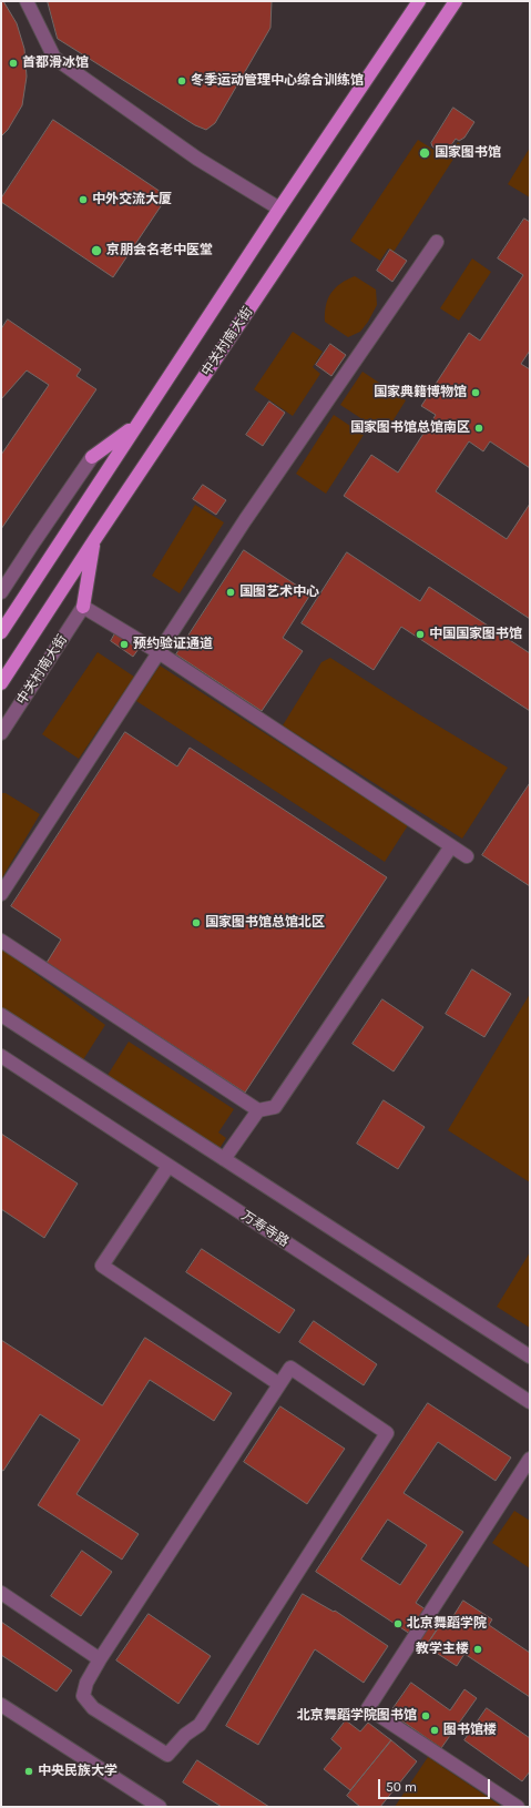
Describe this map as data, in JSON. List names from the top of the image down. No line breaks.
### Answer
{"streets":{"main road":["中关村南大街"],"street":["万寿寺路"]},"places":["首都滑冰馆","冬季运动管理中心综合训练馆","国家图书馆","中外交流大厦","京朋会名老中医堂","国家典籍博物馆","国家图书馆总馆南区","国图艺术中心","中国国家图书馆","预约验证通道","国家图书馆总馆北区","北京舞蹈学院","教学主楼","北京舞蹈学院图书馆","图书馆楼","中央民族大学"],"scale_bar":"50 m"}
